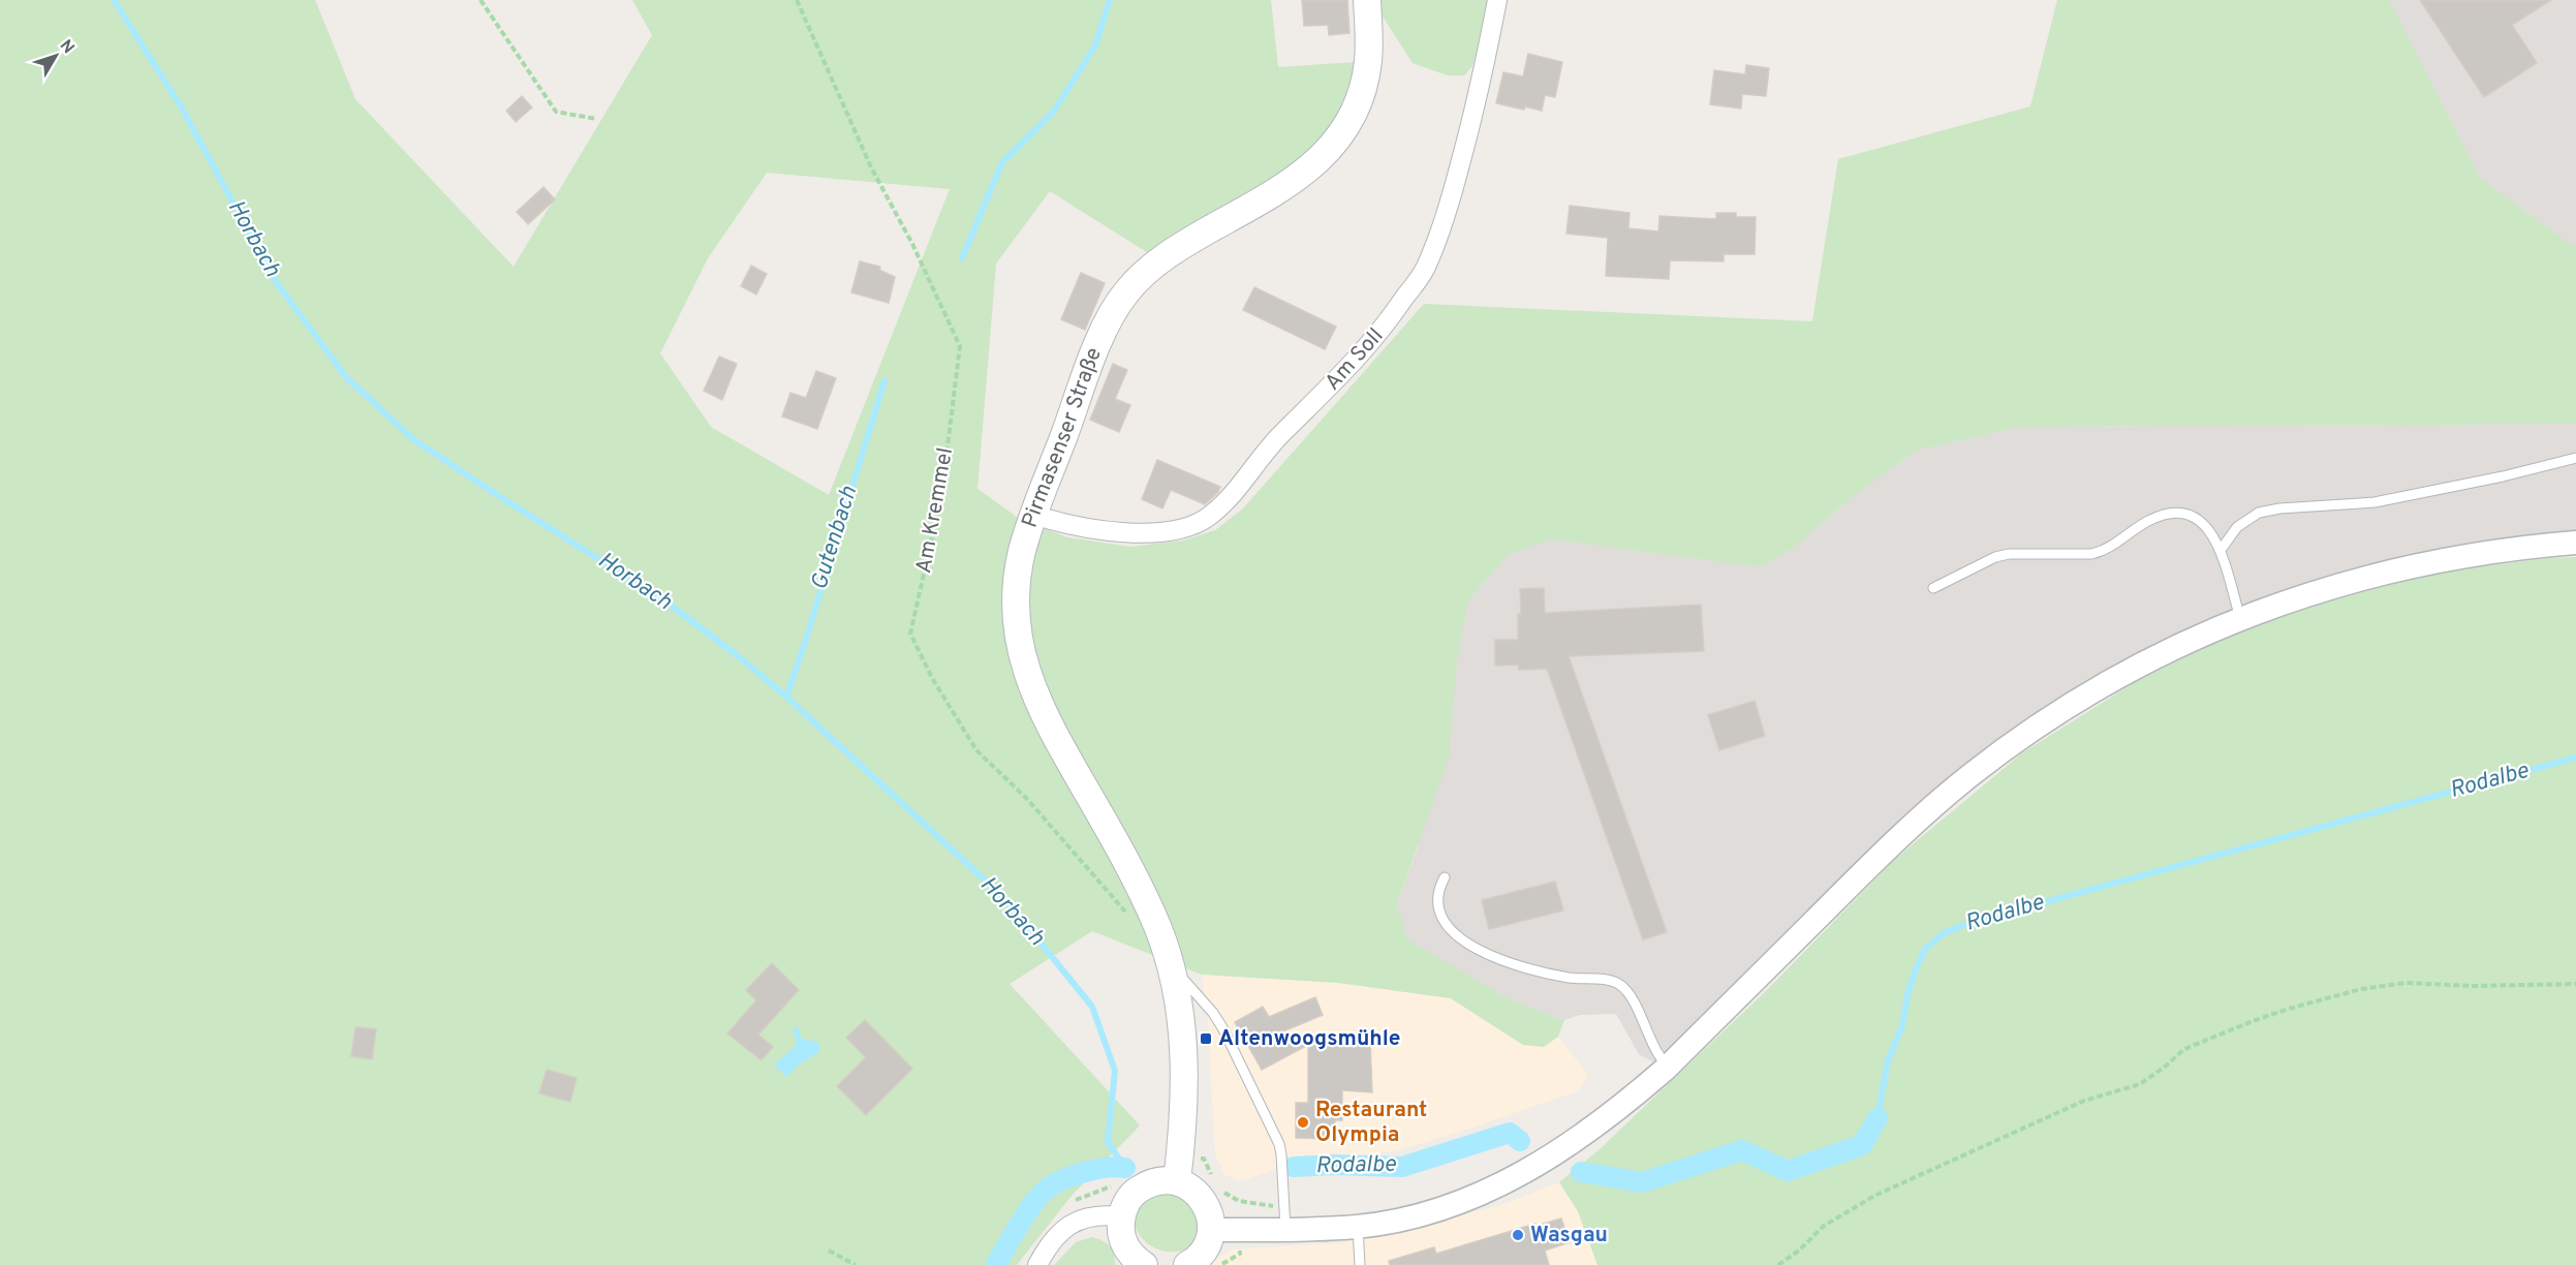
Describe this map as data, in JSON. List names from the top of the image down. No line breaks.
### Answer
{"streets":{"main road":["Pirmasenser Straße"],"street":["Am Soll"],"path":["Am Kremmel"]},"crossings":[["Am Soll","Pirmasenser Straße"]],"water":["Horbach","Gutenbach","Rodalbe"],"places":{"transit":["Altenwoogsmühle"],"other":["Restaurant Olympia","Wasgau"]},"north":"top right"}
